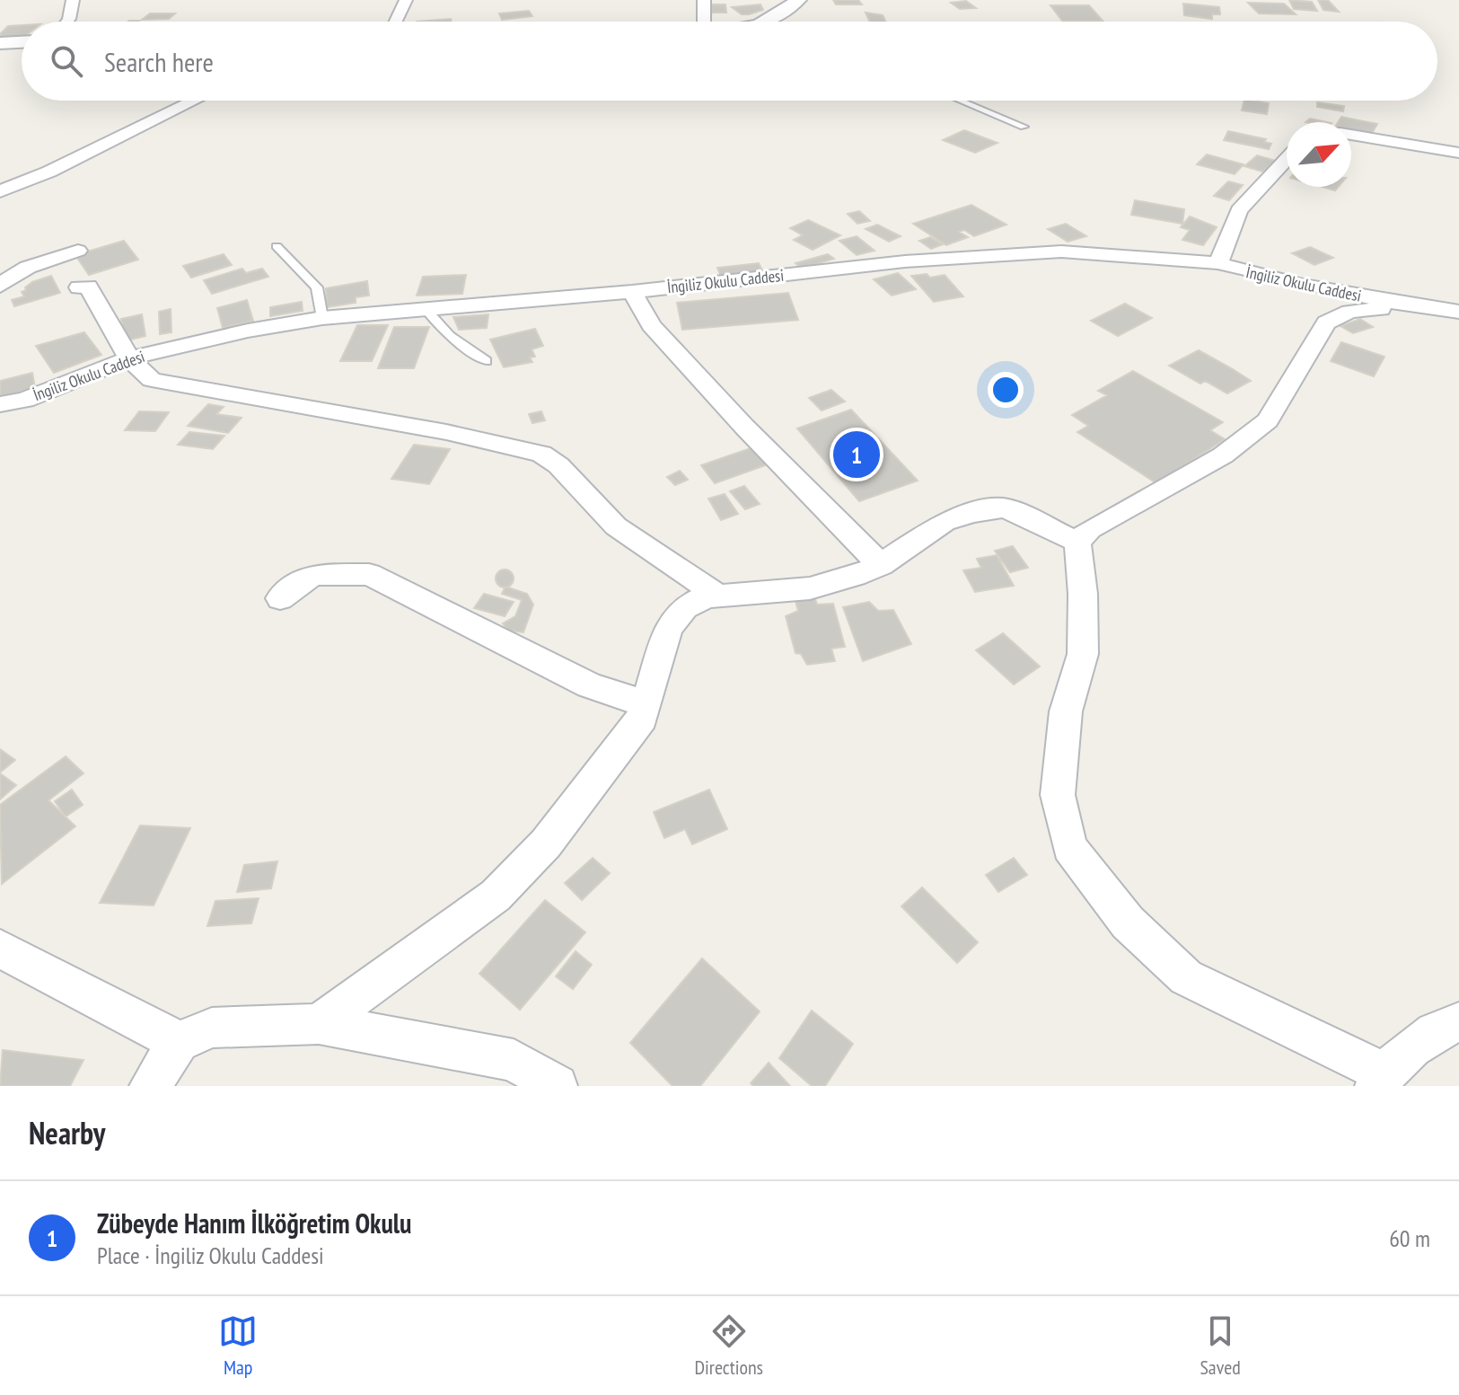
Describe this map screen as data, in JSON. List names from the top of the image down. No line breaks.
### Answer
{"streets":{"street":["İngiliz Okulu Caddesi"]},"north":"top right","page":{"search":"Search here","pins":"1","heading":"Nearby","list":[{"mark":"1","name":"Zübeyde Hanım İlköğretim Okulu","note":"Place · İngiliz Okulu Caddesi","value":"60 m"}],"nav":["Map","Directions","Saved"]}}
